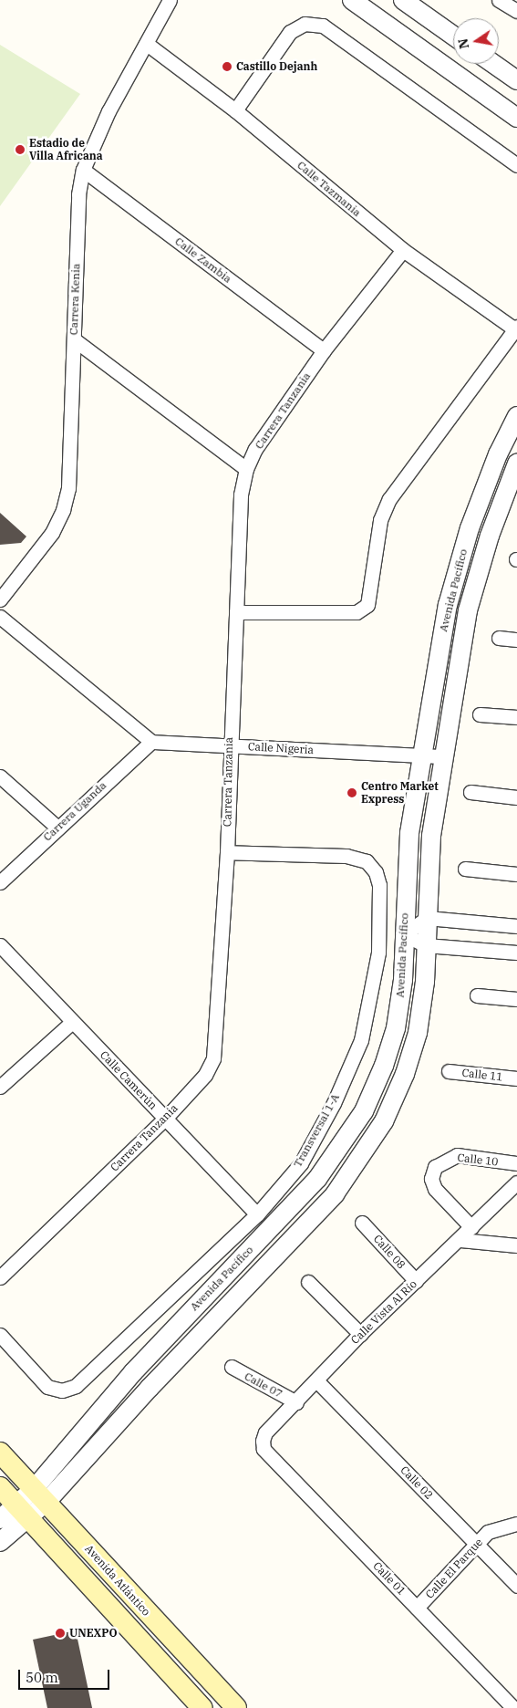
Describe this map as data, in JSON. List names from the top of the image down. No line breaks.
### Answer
{"streets":{"main road":["Avenida Atlántico"],"street":["Calle Tazmania","Calle Zambia","Carrera Kenia","Carrera Tanzania","Avenida Pacífico","Calle Nigeria","Carrera Uganda","Calle 11","Calle Camerún","Transversal 1-A","Calle 10","Calle 08","Calle Vista Al Río","Calle 07","Calle 02","Calle El Parque","Calle 01"]},"crossings":[["Calle Tazmania","Carrera Kenia"],["Calle Tazmania","Carrera Tanzania"],["Calle Zambia","Carrera Kenia"],["Calle Zambia","Carrera Tanzania"],["Carrera Tanzania","Calle Nigeria"],["Carrera Tanzania","Calle Camerún"],["Carrera Tanzania","Transversal 1-A"],["Avenida Pacífico","Calle Nigeria"],["Avenida Pacífico","Avenida Atlántico"],["Calle Nigeria","Carrera Uganda"],["Calle Camerún","Transversal 1-A"],["Calle 10","Calle Vista Al Río"],["Calle 08","Calle Vista Al Río"],["Calle Vista Al Río","Calle 07"],["Calle Vista Al Río","Calle 02"],["Calle Vista Al Río","Calle 01"],["Calle 02","Calle El Parque"],["Calle El Parque","Calle 01"]],"places":["Castillo Dejanh","Estadio de Villa Africana","Centro Market Express","UNEXPO"],"scale_bar":"50 m","north":"left"}
